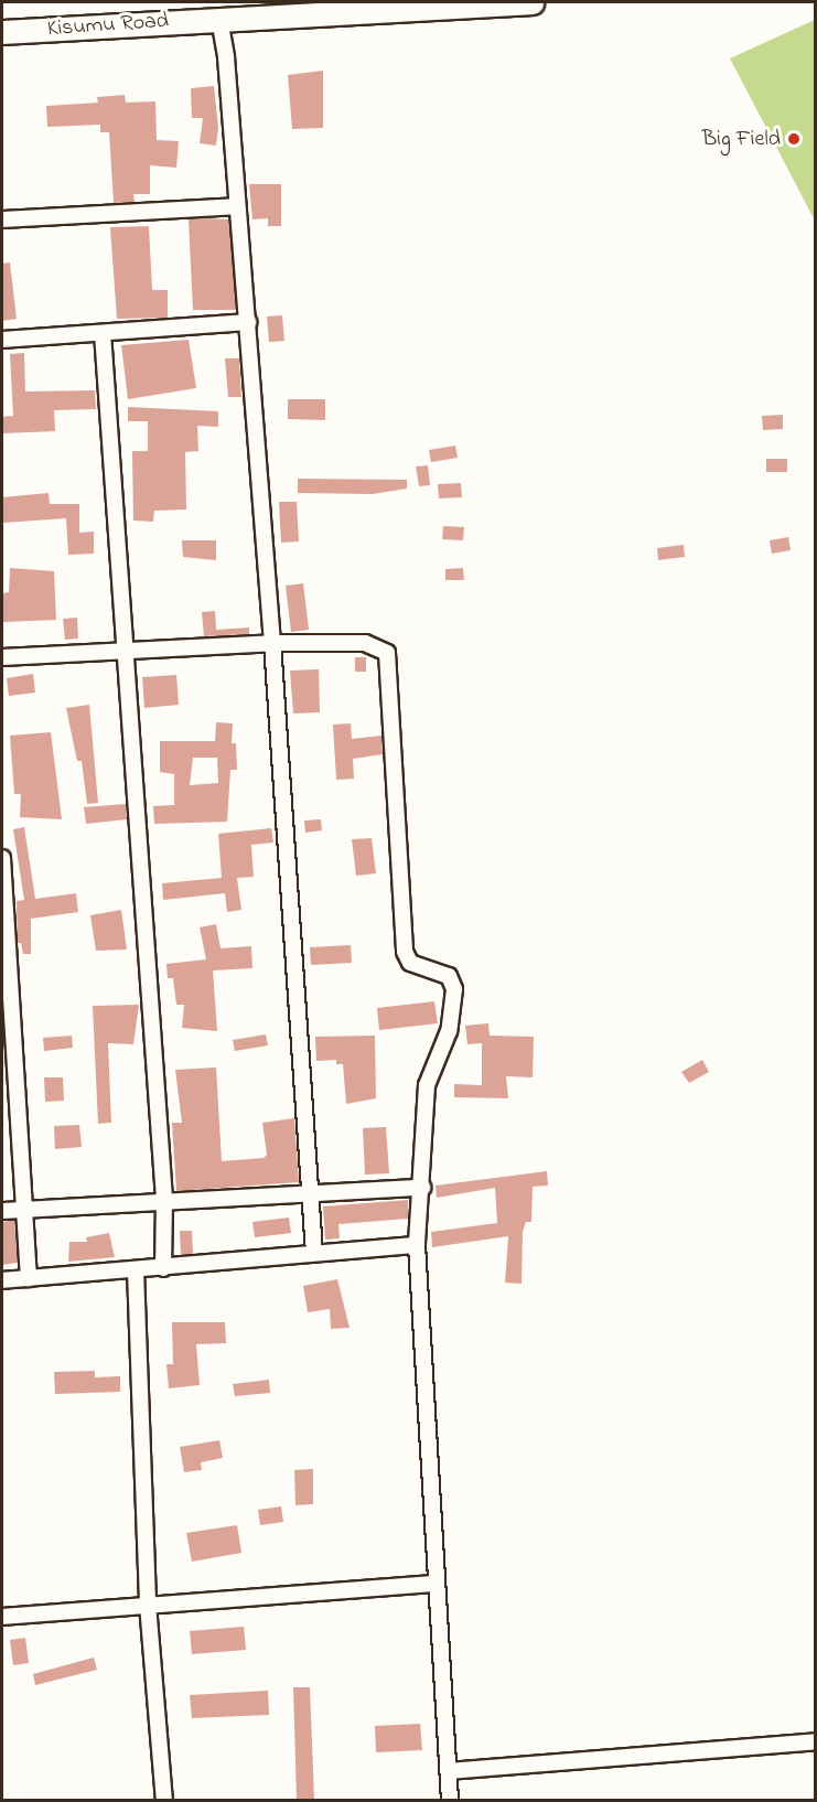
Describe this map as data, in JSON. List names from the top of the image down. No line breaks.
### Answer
{"streets":{"highway":["Kisumu Road"]},"places":["Big Field"]}
